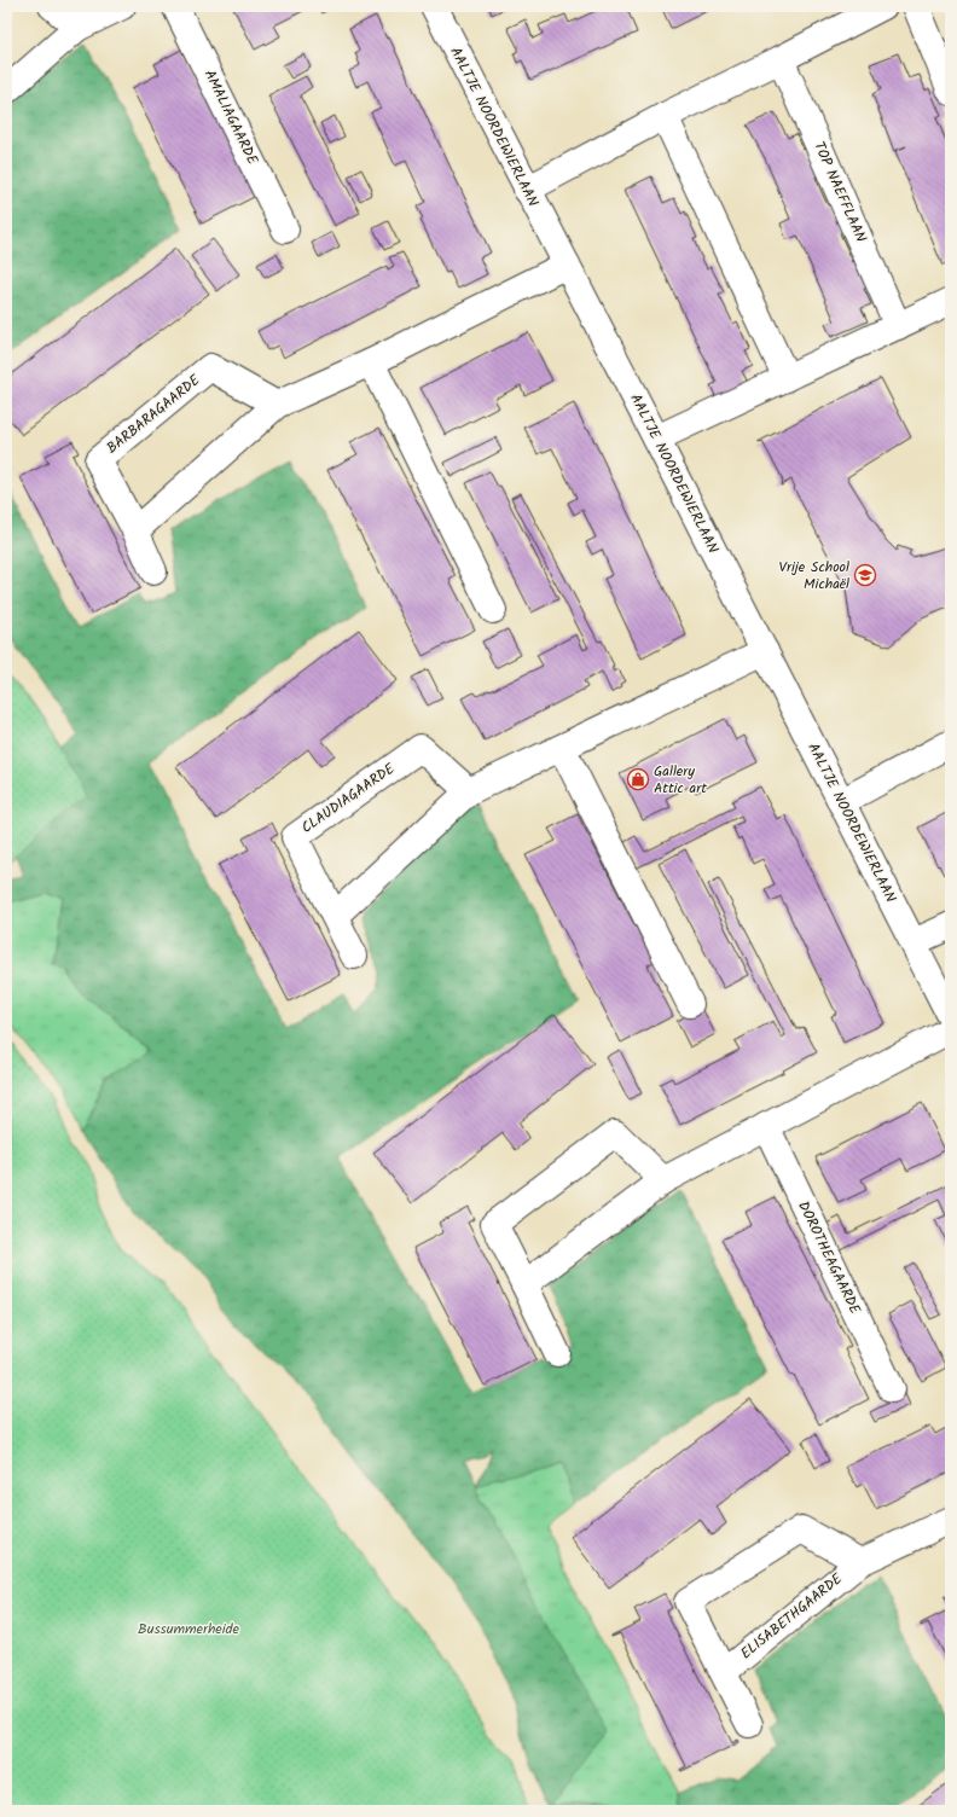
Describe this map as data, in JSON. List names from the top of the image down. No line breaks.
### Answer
{"streets":{"street":["AMALIAGAARDE","AALTJE NOORDEWIERLAAN","TOP NAEFFLAAN","BARBARAGAARDE","CLAUDIAGAARDE","DOROTHEAGAARDE","ELISABETHGAARDE"]},"parks":["Bussummerheide"],"places":{"school or university":["Vrije School Michaël"],"shop":["Gallery Attic art"]}}
